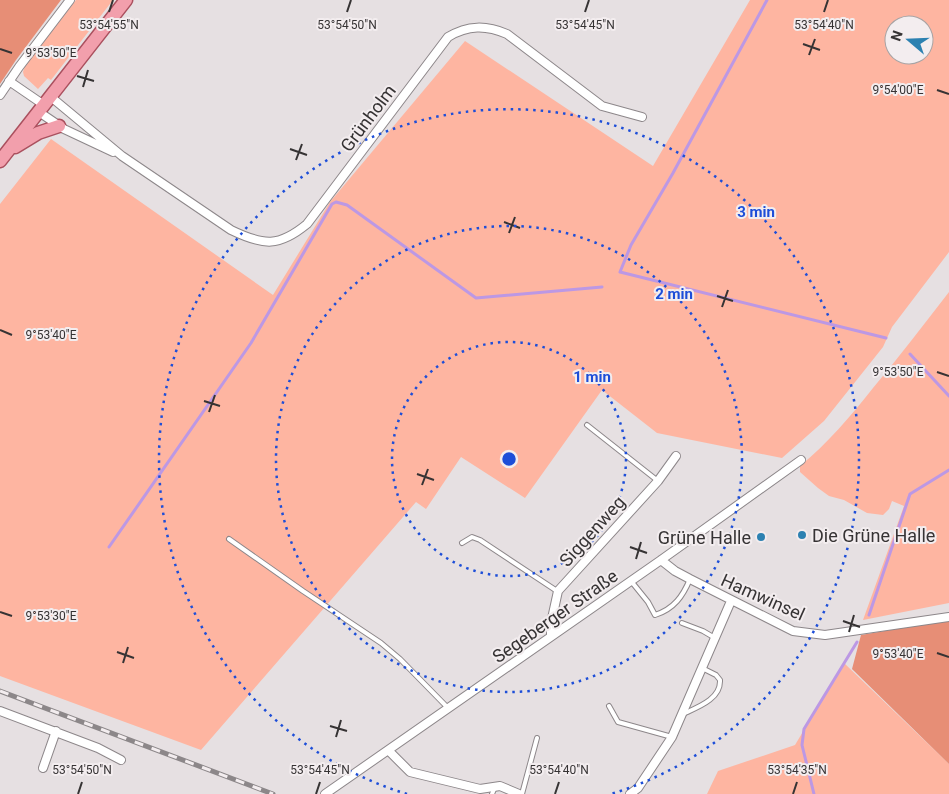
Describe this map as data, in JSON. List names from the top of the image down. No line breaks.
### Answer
{"streets":{"street":["Grünholm","Siggenweg","Hamwinsel","Segeberger Straße"]},"crossings":[["Siggenweg","Segeberger Straße"],["Hamwinsel","Segeberger Straße"]],"places":["Die Grüne Halle","Grüne Halle"],"north":"left","coordinates":["53°54'55\"N","53°54'50\"N","53°54'45\"N","53°54'40\"N","9°53'50\"E","9°54'00\"E","9°53'40\"E","9°53'30\"E","53°54'35\"N"],"rings":["3 min","2 min","1 min"]}
